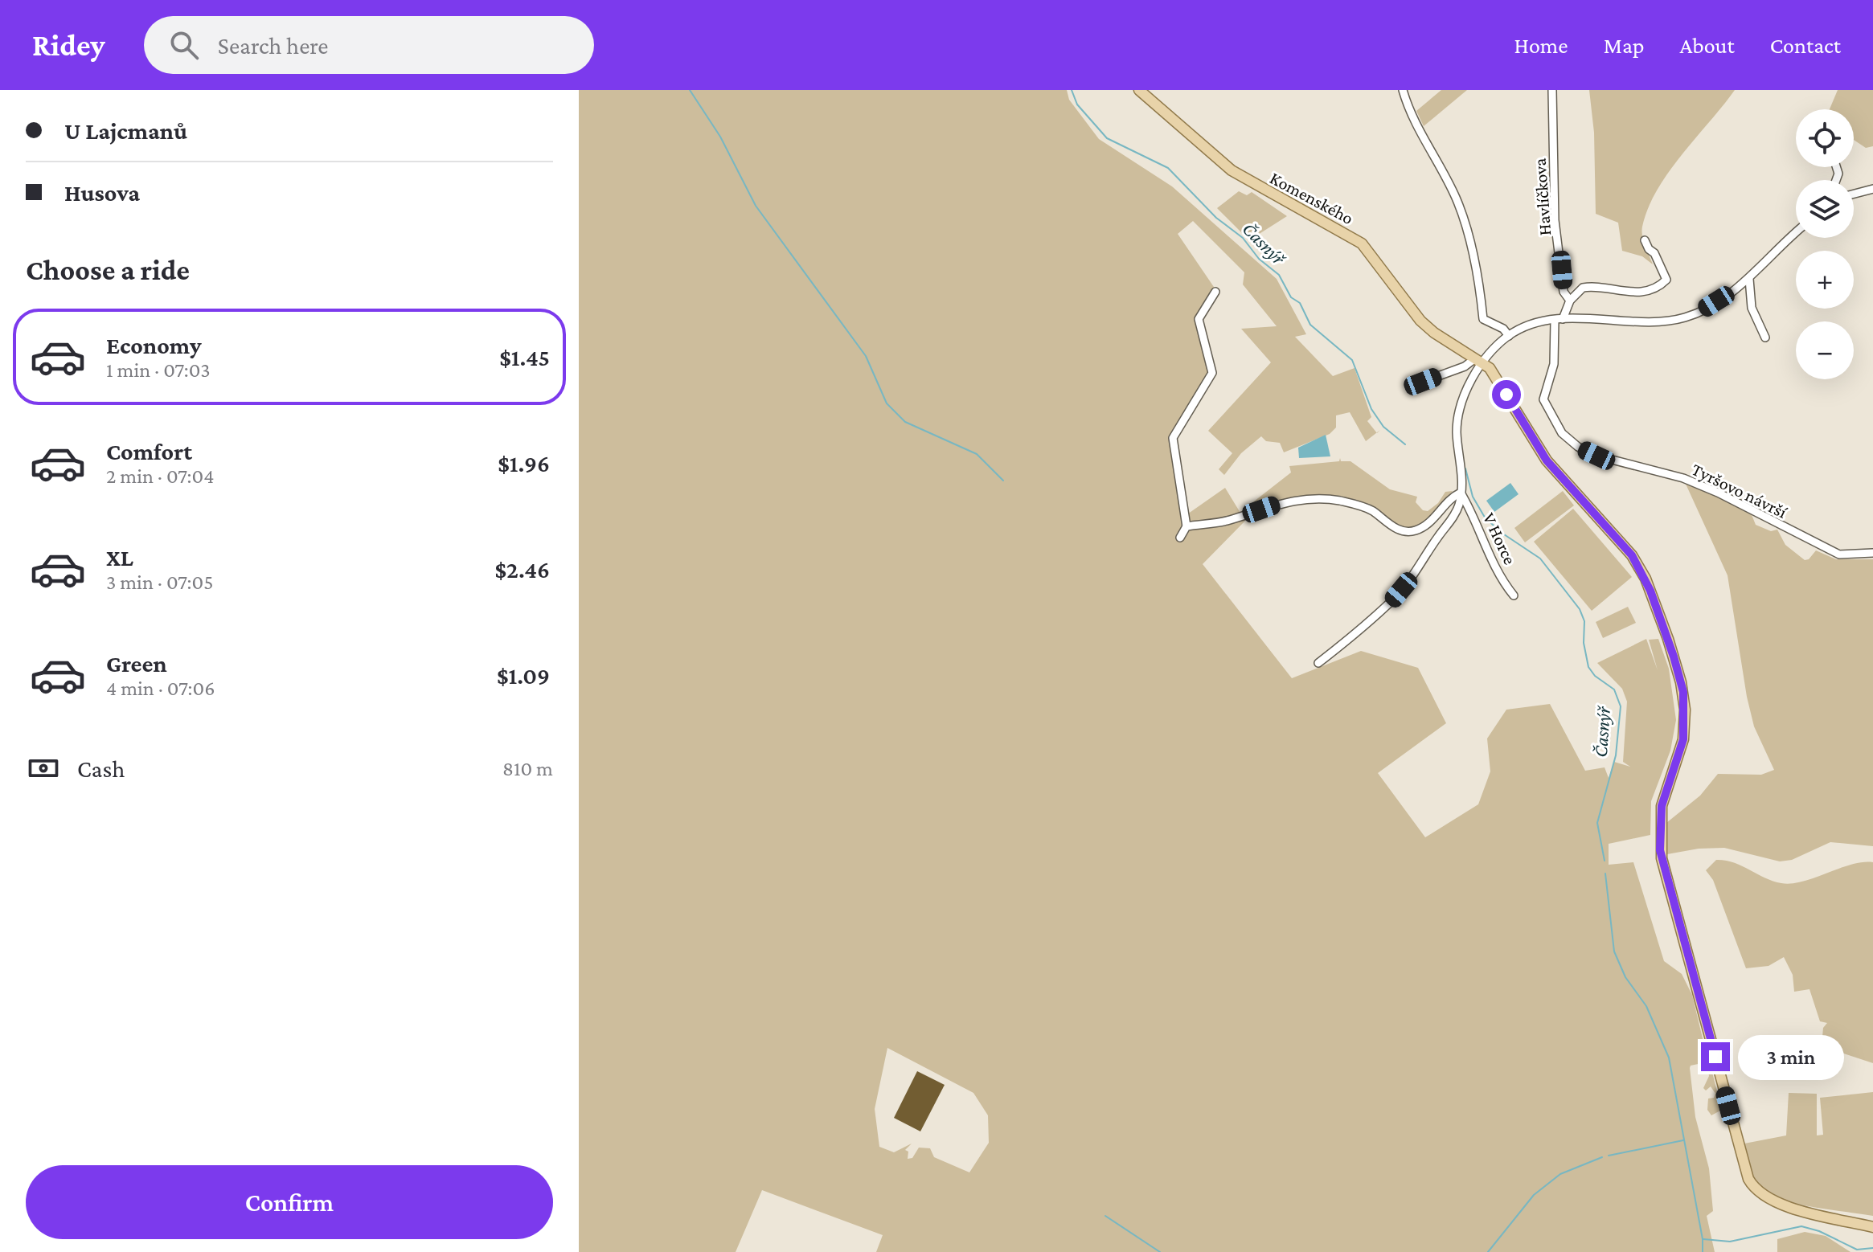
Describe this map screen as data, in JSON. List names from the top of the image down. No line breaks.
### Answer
{"streets":{"main road":["Komenského"],"street":["Havlíčkova","Tyršovo návrší","V Horce"]},"water":["Časnýř"],"page":{"header":"Ridey","search":"Search here","nav":["Home","Map","About","Contact"],"banner":["U Lajcmanů","Husova"],"map_buttons":["+","−"],"heading":"Choose a ride","list":[{"name":"Economy","note":"1 min · 07:03","value":"$1.45"},{"name":"Comfort","note":"2 min · 07:04","value":"$1.96"},{"name":"XL","note":"3 min · 07:05","value":"$2.46"},{"name":"Green","note":"4 min · 07:06","value":"$1.09"}],"pay":["Cash","810 m"],"bubble":"3 min","buttons":"Confirm"}}
